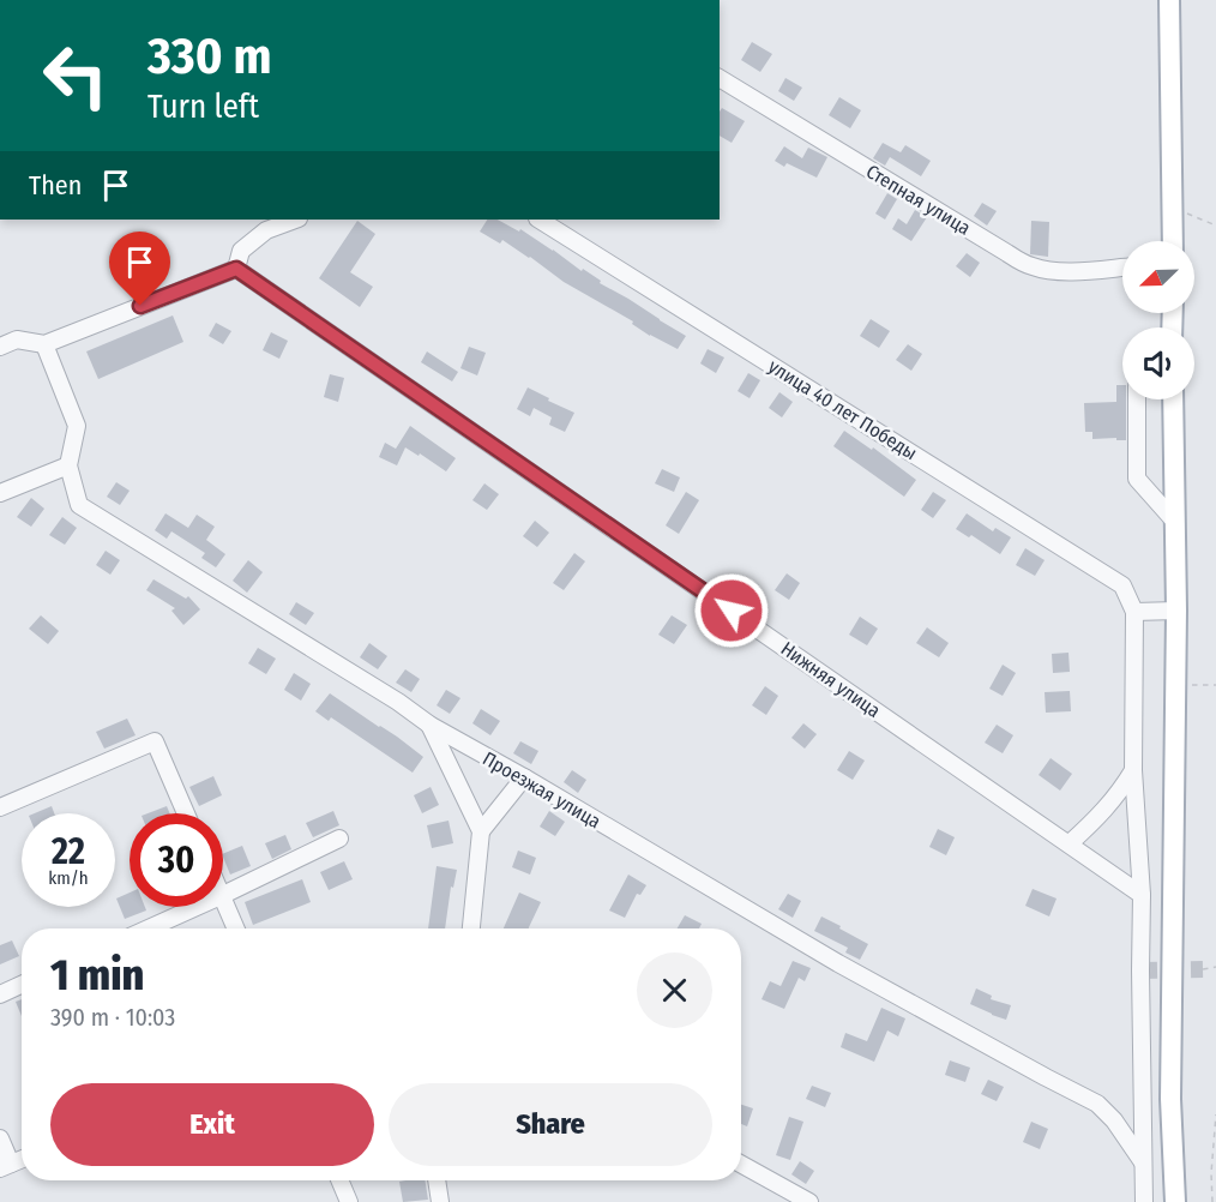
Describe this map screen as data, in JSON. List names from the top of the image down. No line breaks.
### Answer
{"streets":{"street":["Степная улица","улица 40 лет Победы","Нижняя улица","Проезжая улица"]},"north":"bottom left","page":{"turn":["330 m","Turn left"],"then":"Then","speed":"22 km/h","limit":"30","heading":["1 min","390 m · 10:03"],"buttons":["Exit","Share"]}}
